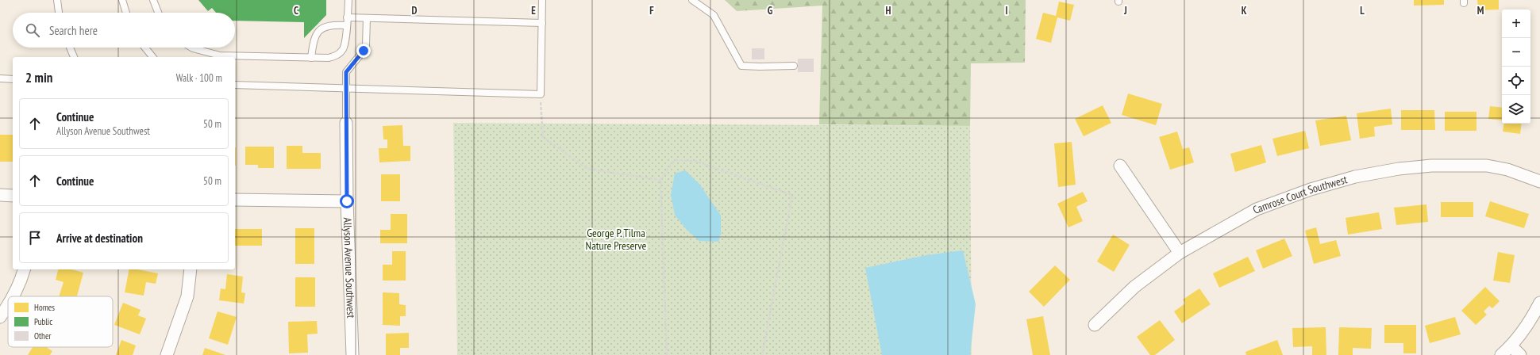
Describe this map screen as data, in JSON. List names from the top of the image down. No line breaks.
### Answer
{"streets":{"street":["Camrose Court Southwest","Allyson Avenue Southwest"]},"parks":["George P. Tilma Nature Preserve"],"legend":["Homes","Public","Other"],"page":{"map_buttons":["+","−"],"search":"Search here","heading":["2 min","Walk · 100 m"],"list":[["Continue","Allyson Avenue Southwest","50 m"],["Continue","50 m"],"Arrive at destination"]},"grid":{"columns":["C","D","E","F","G","H","I","J","K","L","M"]}}
